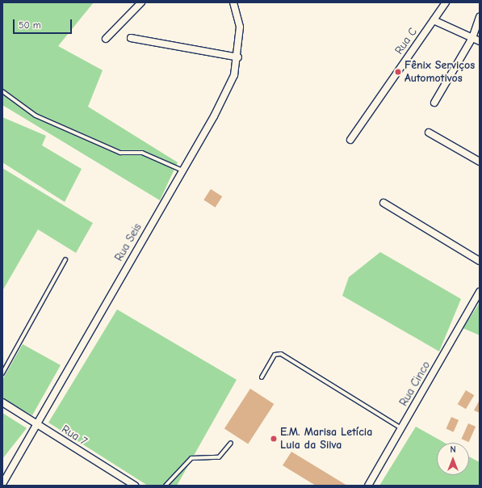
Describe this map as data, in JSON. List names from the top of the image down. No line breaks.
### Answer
{"streets":{"street":["Rua C","Rua Seis","Rua Cinco","Rua 7"]},"crossings":[["Rua Seis","Rua 7"]],"places":["Fênix Serviços Automotivos","E.M. Marisa Letícia Lula da Silva"],"scale_bar":"50 m","north":"top"}
